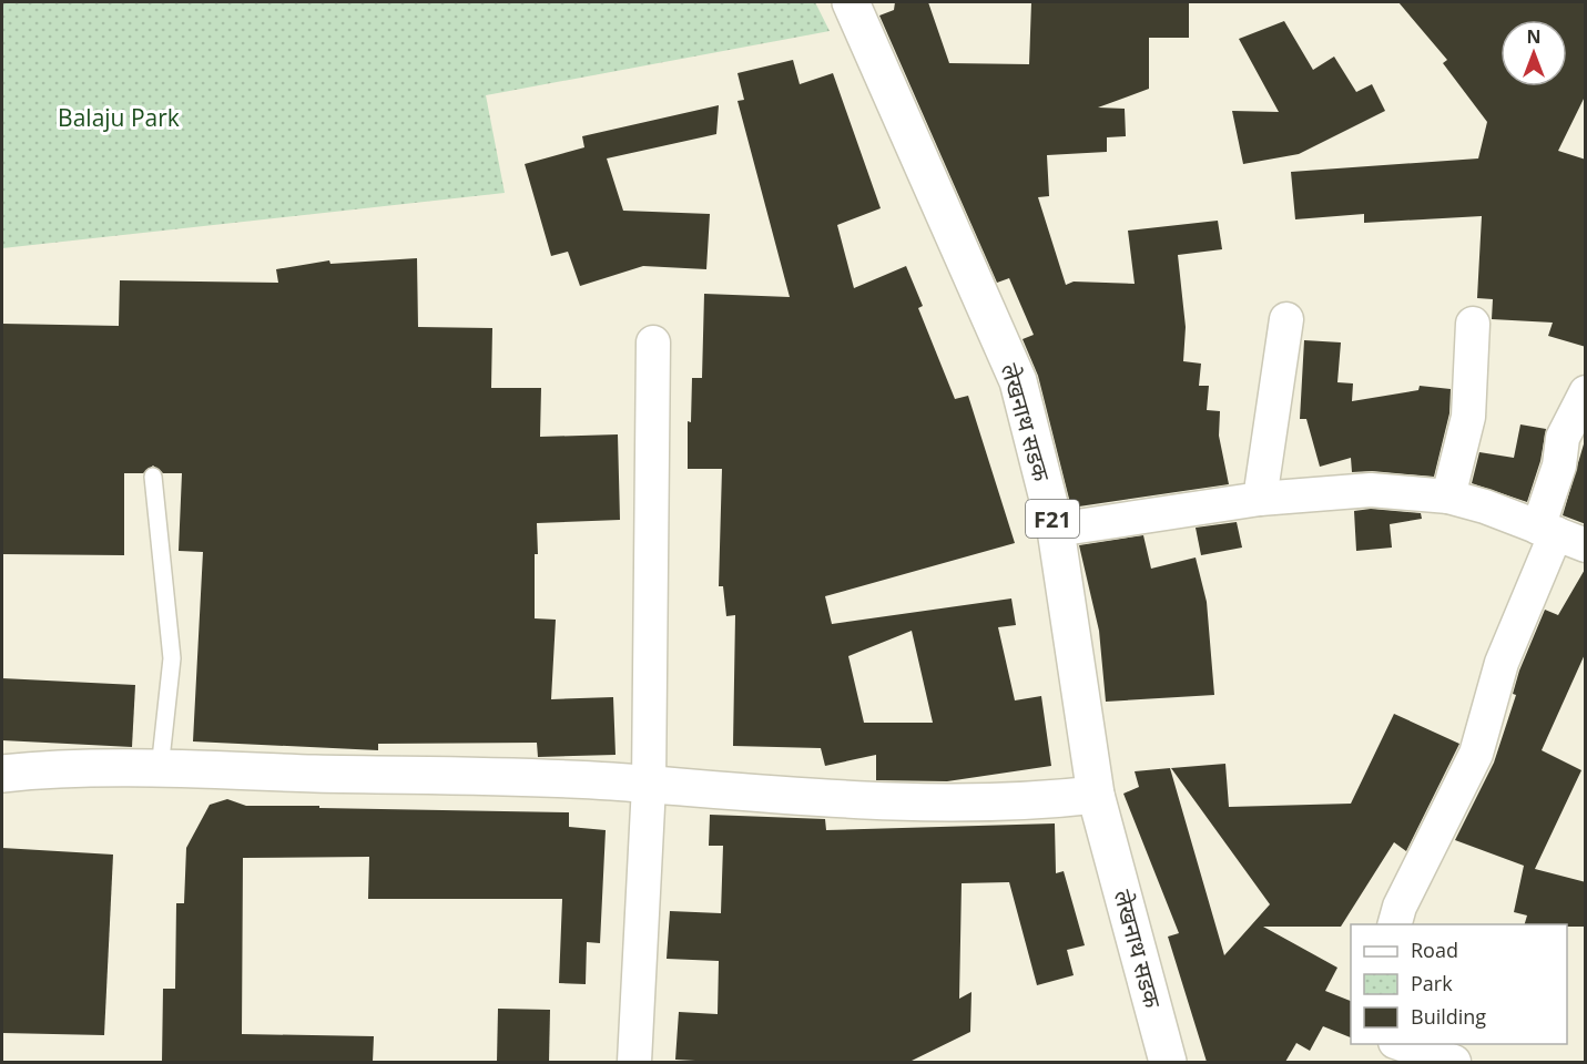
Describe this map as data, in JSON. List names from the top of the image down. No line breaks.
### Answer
{"streets":{"main road":["लेखनाथ सडक","F21"]},"parks":["Balaju Park"],"legend":["Road","Park","Building"],"north":"top"}
